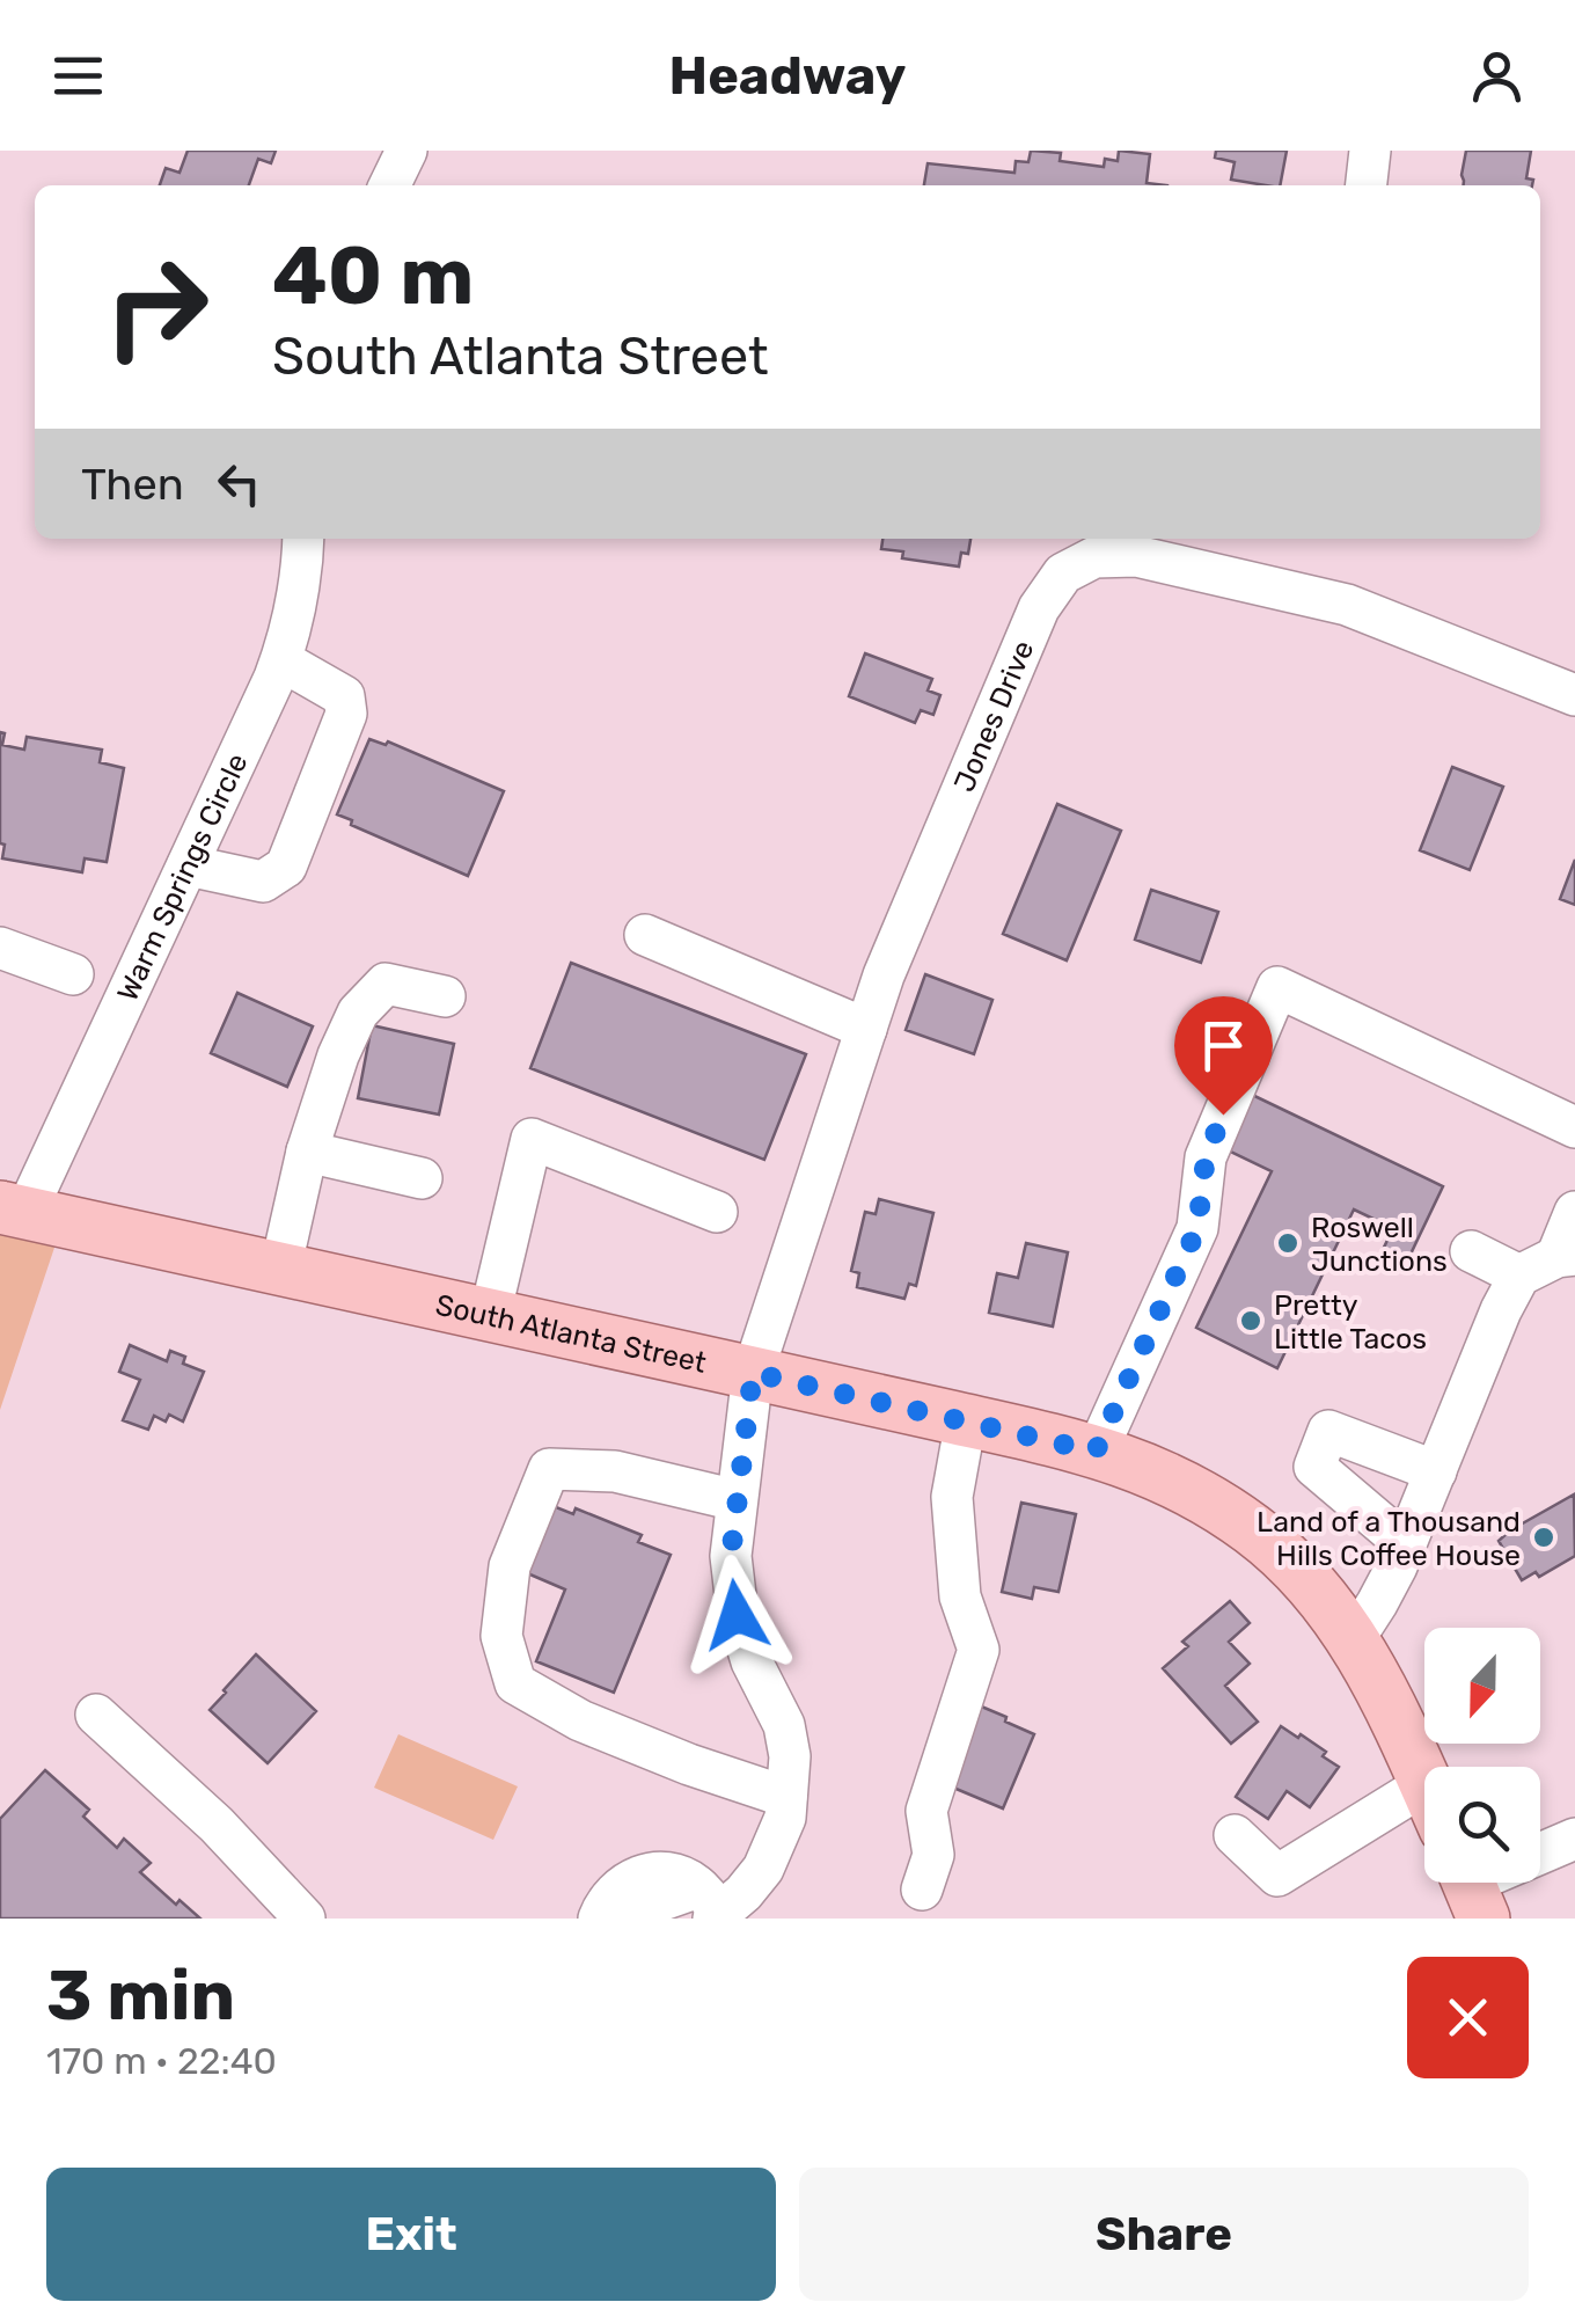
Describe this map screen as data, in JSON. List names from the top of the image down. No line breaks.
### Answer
{"streets":{"main road":["South Atlanta Street"],"street":["Jones Drive","Warm Springs Circle"]},"crossings":[["Jones Drive","South Atlanta Street"],["Warm Springs Circle","South Atlanta Street"]],"places":["Roswell Junctions","Pretty Little Tacos","Land of a Thousand Hills Coffee House"],"north":"bottom","page":{"header":"Headway","turn":["40 m","South Atlanta Street"],"then":"Then","heading":["3 min","170 m · 22:40"],"buttons":["Exit","Share"]}}
